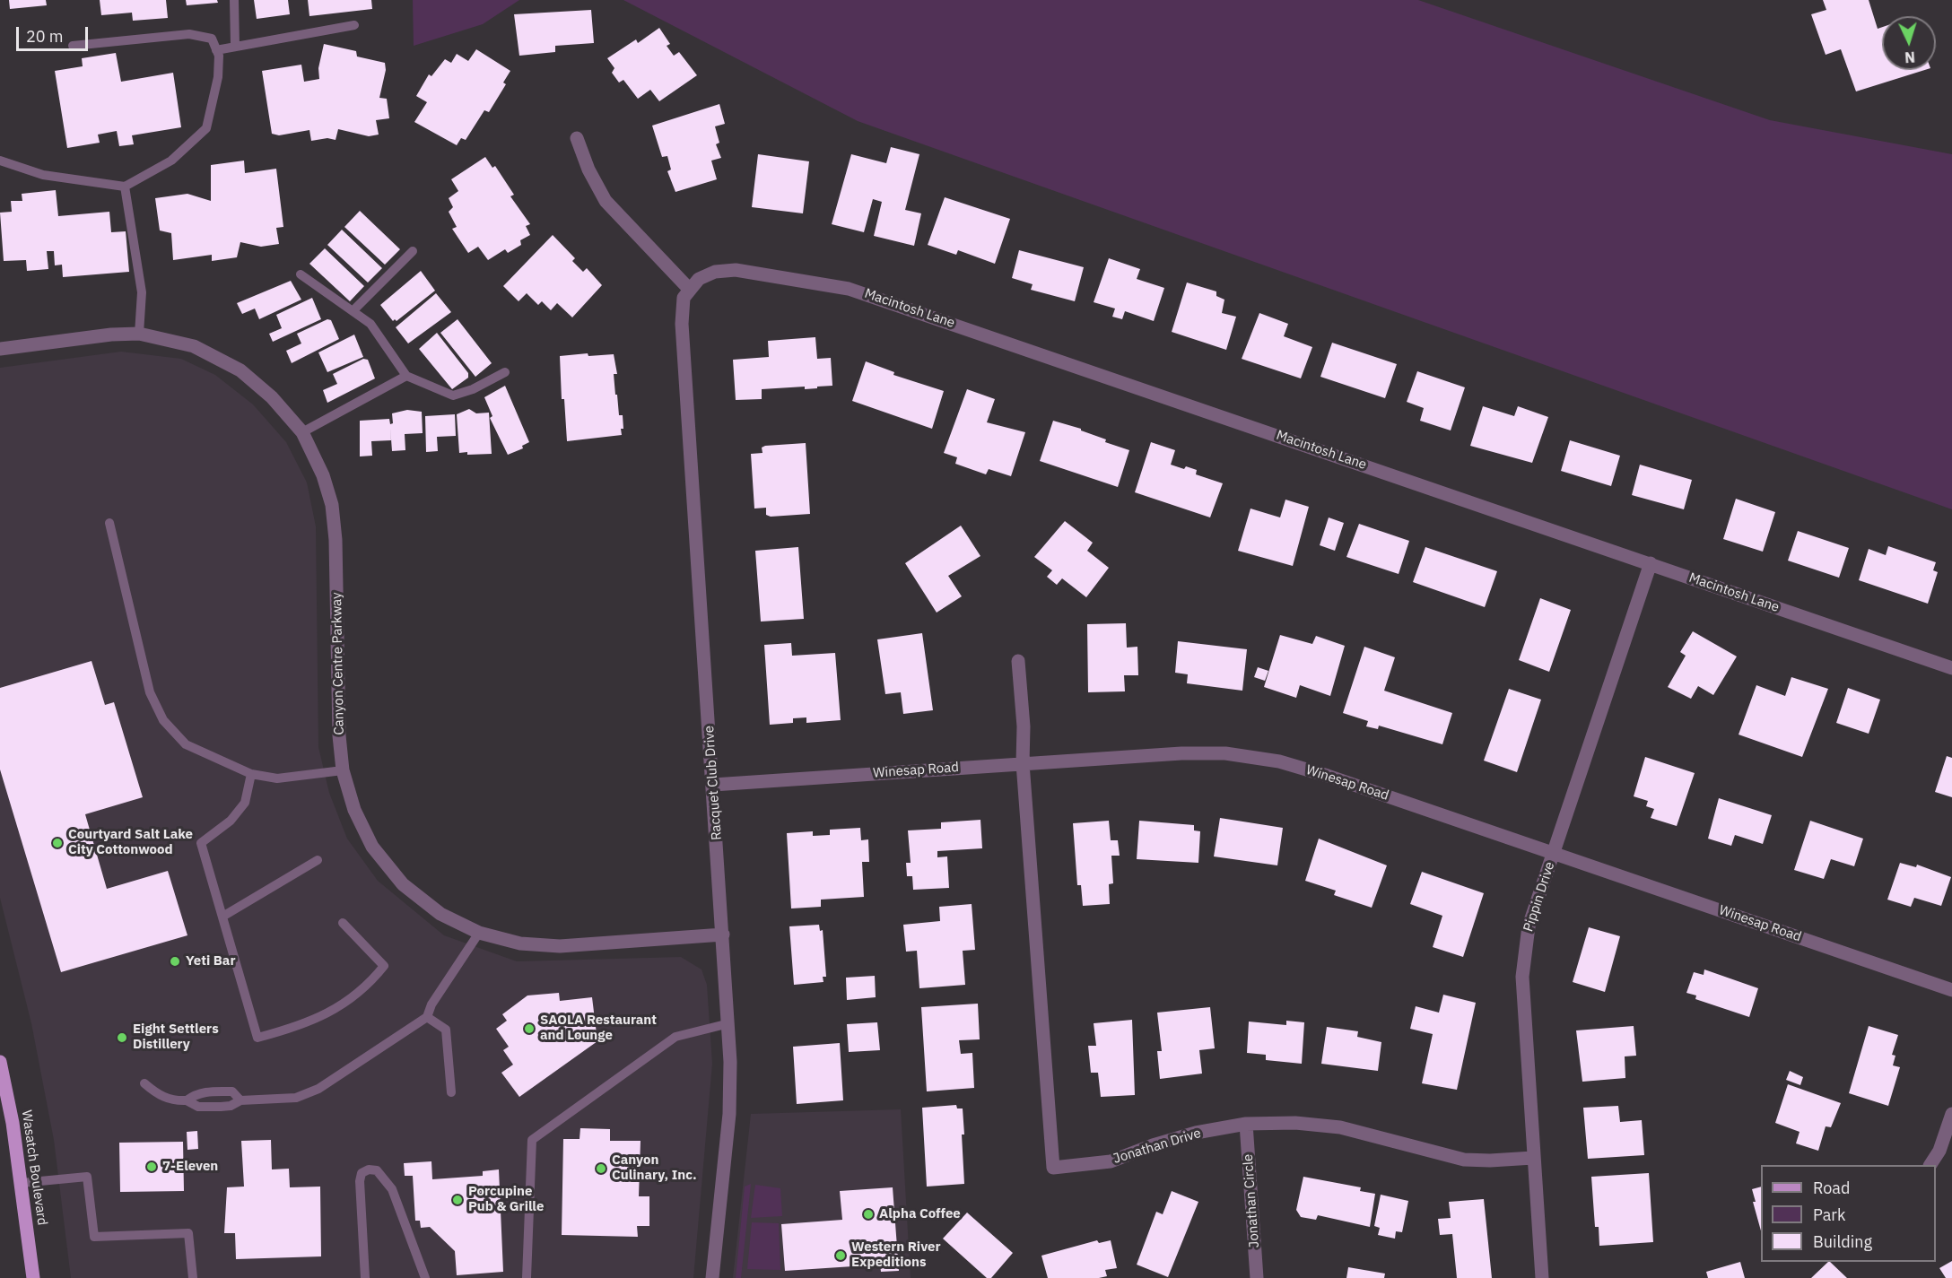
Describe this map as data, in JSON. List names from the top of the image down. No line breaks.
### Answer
{"streets":{"main road":["Wasatch Boulevard"],"street":["Macintosh Lane","Canyon Centre Parkway","Winesap Road","Racquet Club Drive","Pippin Drive","Jonathan Drive","Jonathan Circle"]},"crossings":[["Macintosh Lane","Racquet Club Drive"],["Macintosh Lane","Pippin Drive"],["Canyon Centre Parkway","Racquet Club Drive"],["Winesap Road","Racquet Club Drive"],["Winesap Road","Pippin Drive"],["Winesap Road","Jonathan Drive"],["Pippin Drive","Jonathan Drive"],["Jonathan Drive","Jonathan Circle"]],"places":["Courtyard Salt Lake City Cottonwood","Yeti Bar","SAOLA Restaurant and Lounge","Eight Settlers Distillery","7-Eleven","Canyon Culinary, Inc.","Porcupine Pub & Grille","Alpha Coffee","Western River Expeditions"],"legend":["Road","Park","Building"],"scale_bar":"20 m","north":"bottom"}
